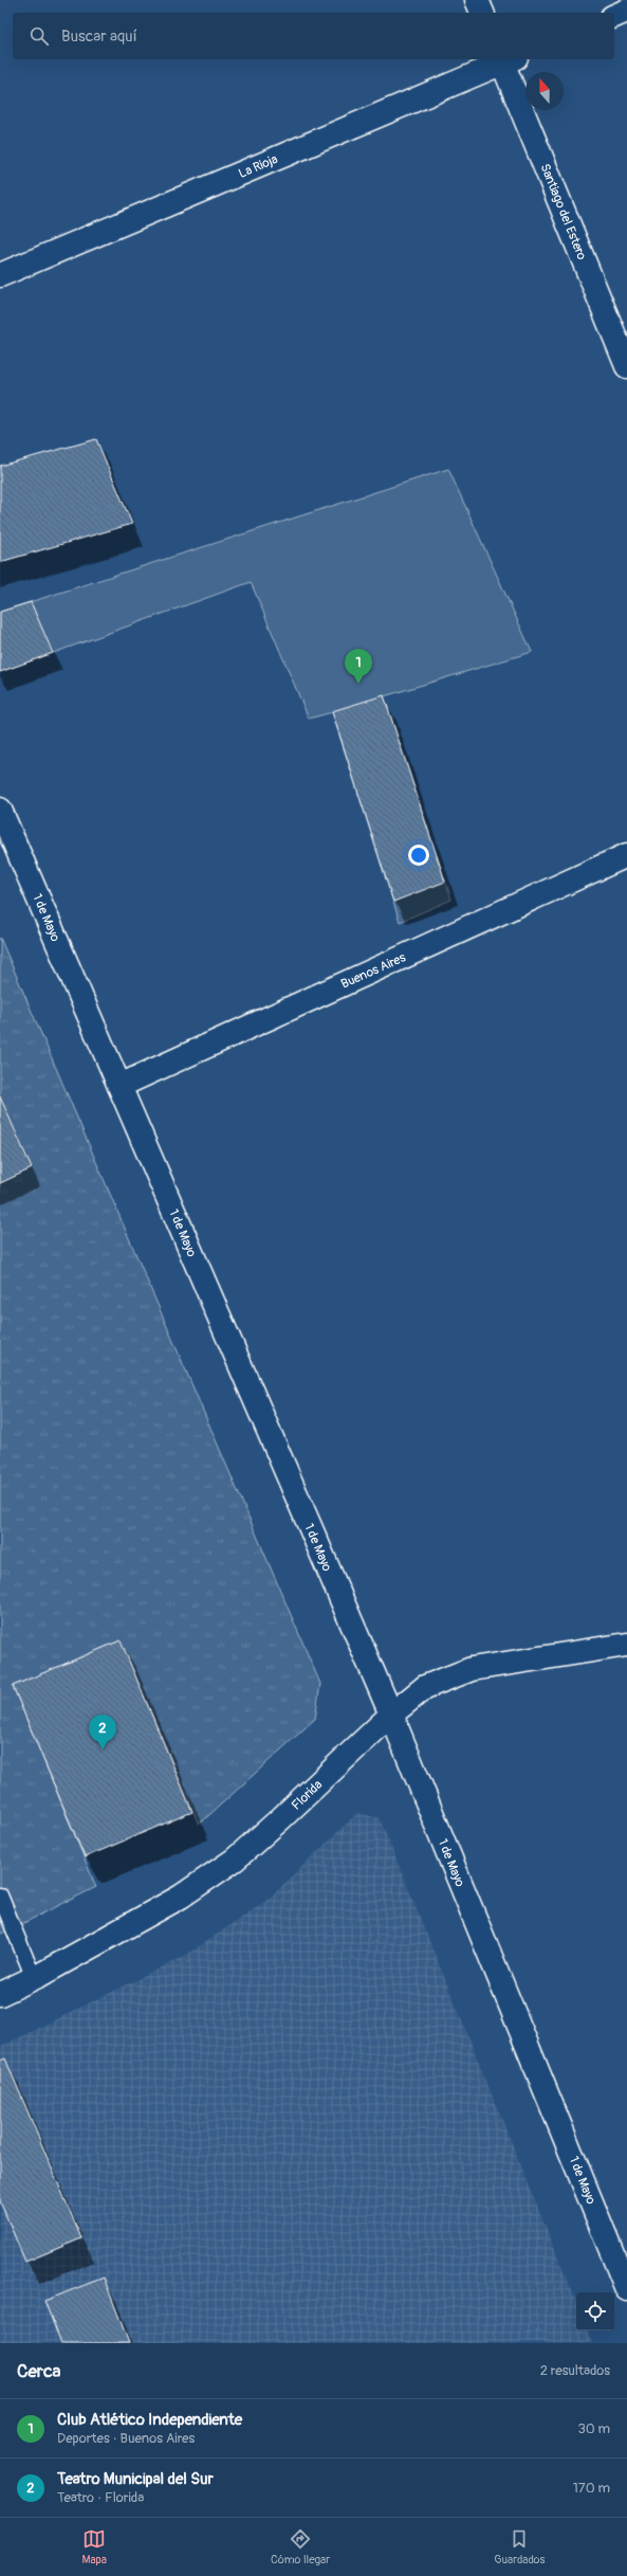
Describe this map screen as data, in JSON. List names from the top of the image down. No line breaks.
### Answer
{"streets":{"street":["La Rioja","Santiago del Estero","1 de Mayo","Buenos Aires","Florida"]},"crossings":[["La Rioja","Santiago del Estero"],["1 de Mayo","Buenos Aires"],["1 de Mayo","Florida"]],"north":"top","page":{"search":"Buscar aquí","pins":["1","2"],"heading":["Cerca","2 resultados"],"list":[{"mark":"1","name":"Club Atlético Independiente","note":"Deportes · Buenos Aires","value":"30 m"},{"mark":"2","name":"Teatro Municipal del Sur","note":"Teatro · Florida","value":"170 m"}],"nav":["Mapa","Cómo llegar","Guardados"]}}
